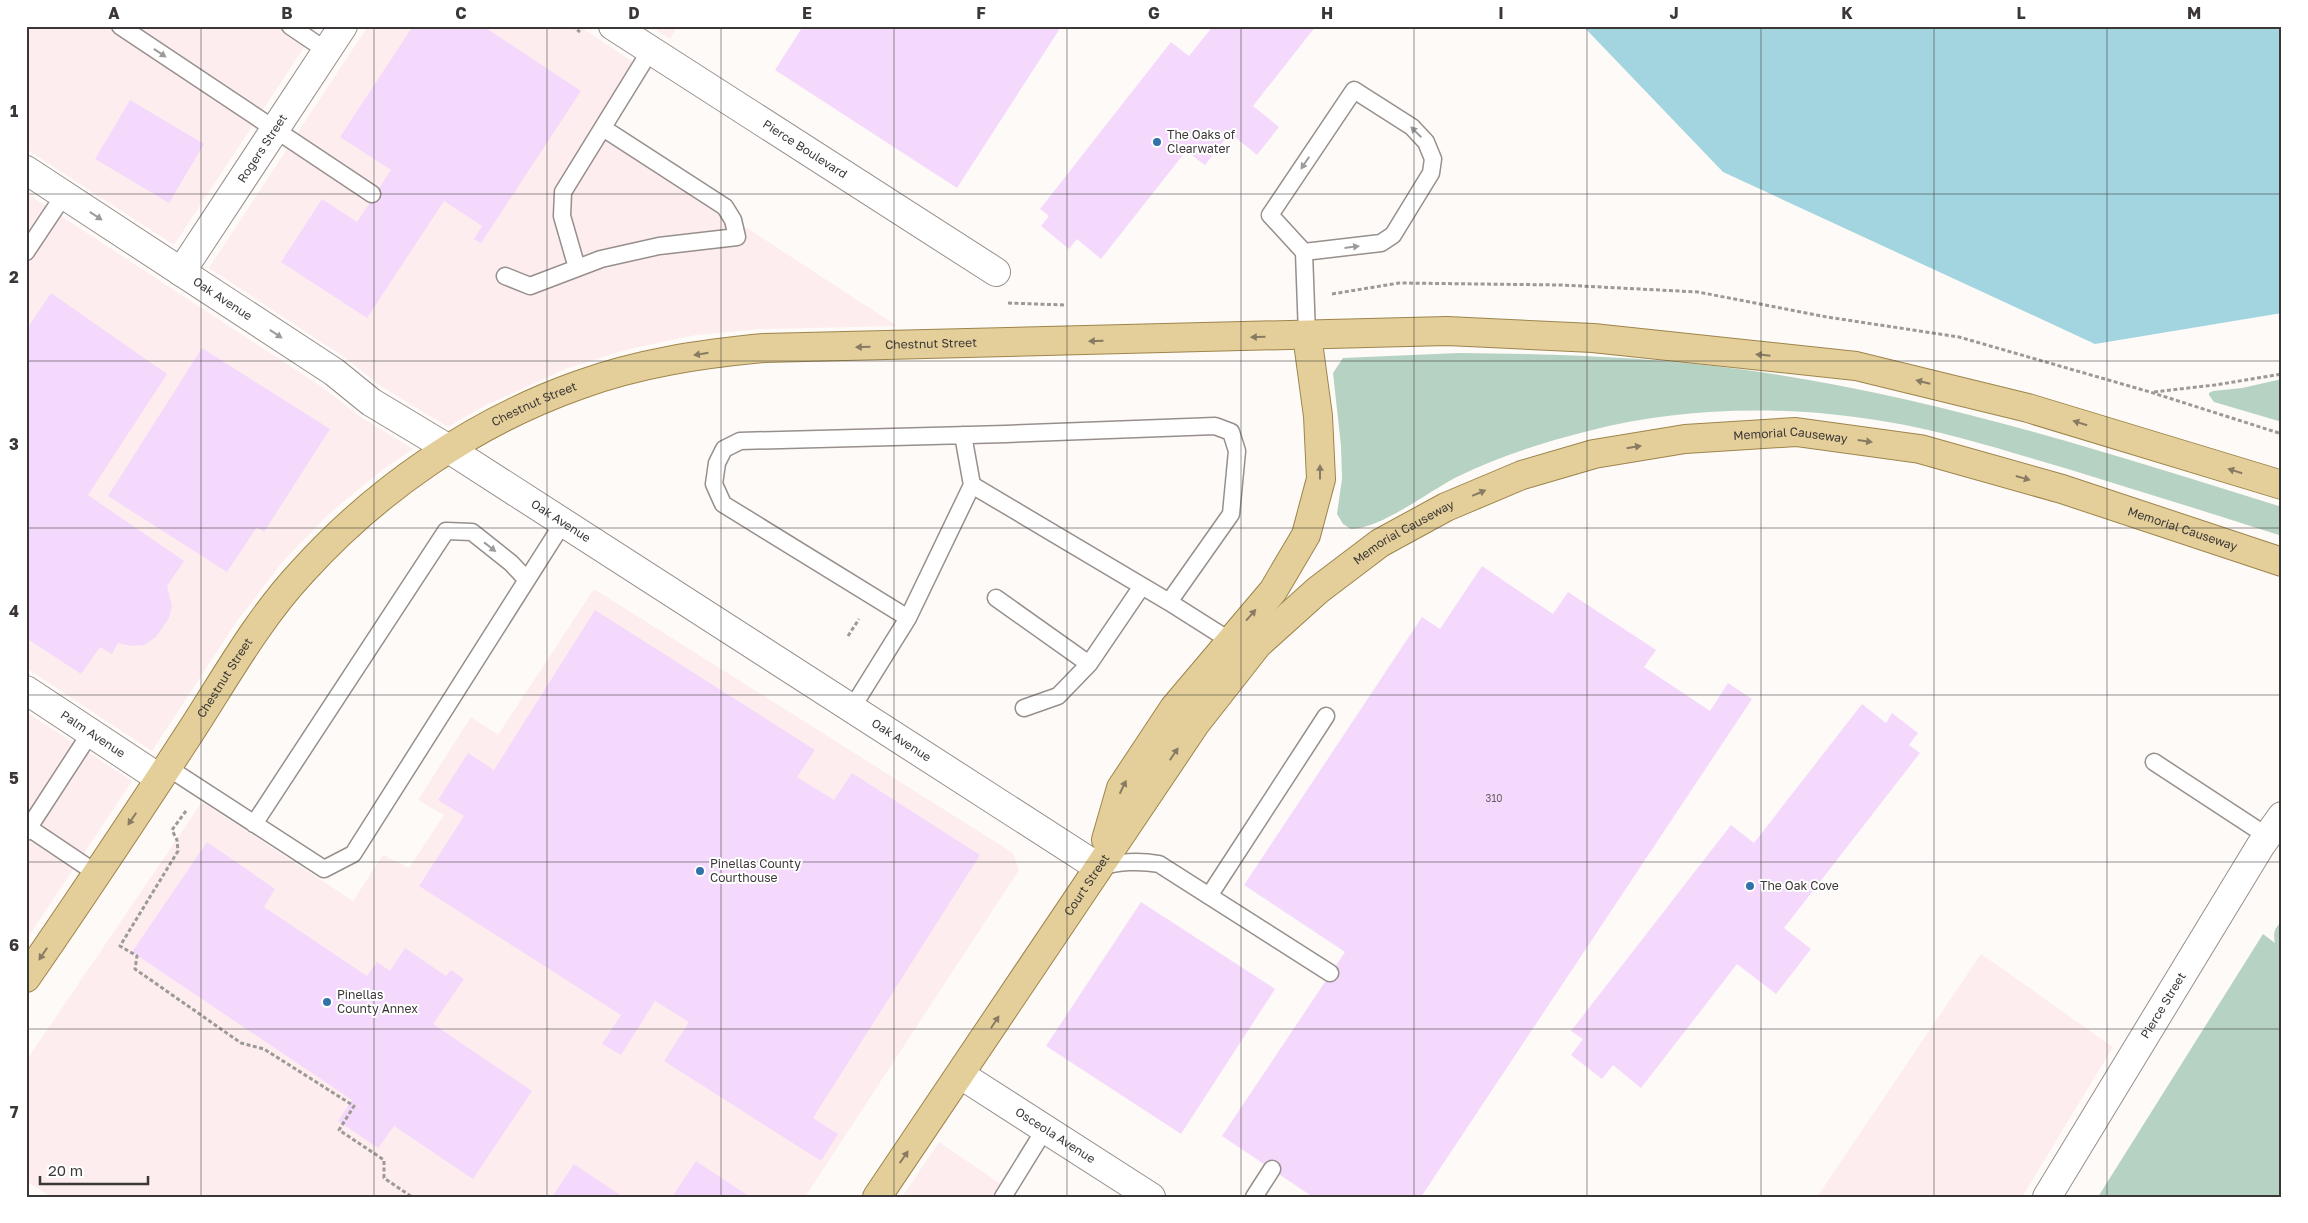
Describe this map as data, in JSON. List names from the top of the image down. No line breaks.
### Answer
{"streets":{"main road":["Chestnut Street","Memorial Causeway","Court Street"],"street":["Rogers Street","Pierce Boulevard","Oak Avenue","Palm Avenue","Pierce Street","Osceola Avenue"]},"crossings":[["Rogers Street","Oak Avenue"],["Oak Avenue","Chestnut Street"],["Oak Avenue","Court Street"],["Chestnut Street","Palm Avenue"],["Memorial Causeway","Court Street"],["Court Street","Osceola Avenue"]],"one_way":["Oak Avenue","Chestnut Street"],"places":["The Oaks of Clearwater","Pinellas County Courthouse","The Oak Cove","Pinellas County Annex"],"house_numbers":["310"],"scale_bar":"20 m","grid":{"columns":["A","B","C","D","E","F","G","H","I","J","K","L","M"],"rows":["1","2","3","4","5","6","7"]}}
